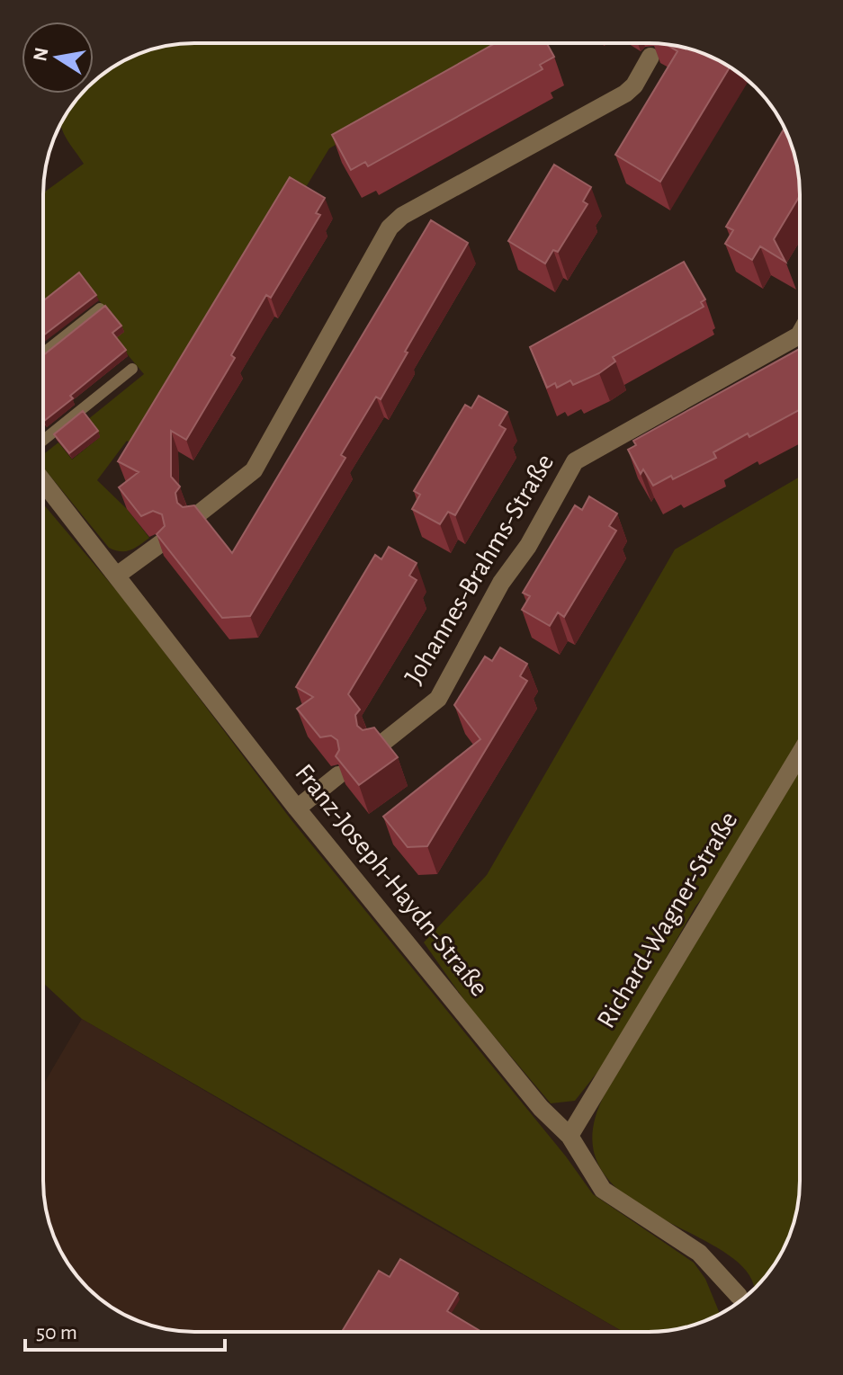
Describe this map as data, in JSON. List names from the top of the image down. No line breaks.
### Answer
{"streets":{"street":["Johannes-Brahms-Straße","Franz-Joseph-Haydn-Straße","Richard-Wagner-Straße"]},"crossings":[["Franz-Joseph-Haydn-Straße","Richard-Wagner-Straße"]],"scale_bar":"50 m","north":"left"}
